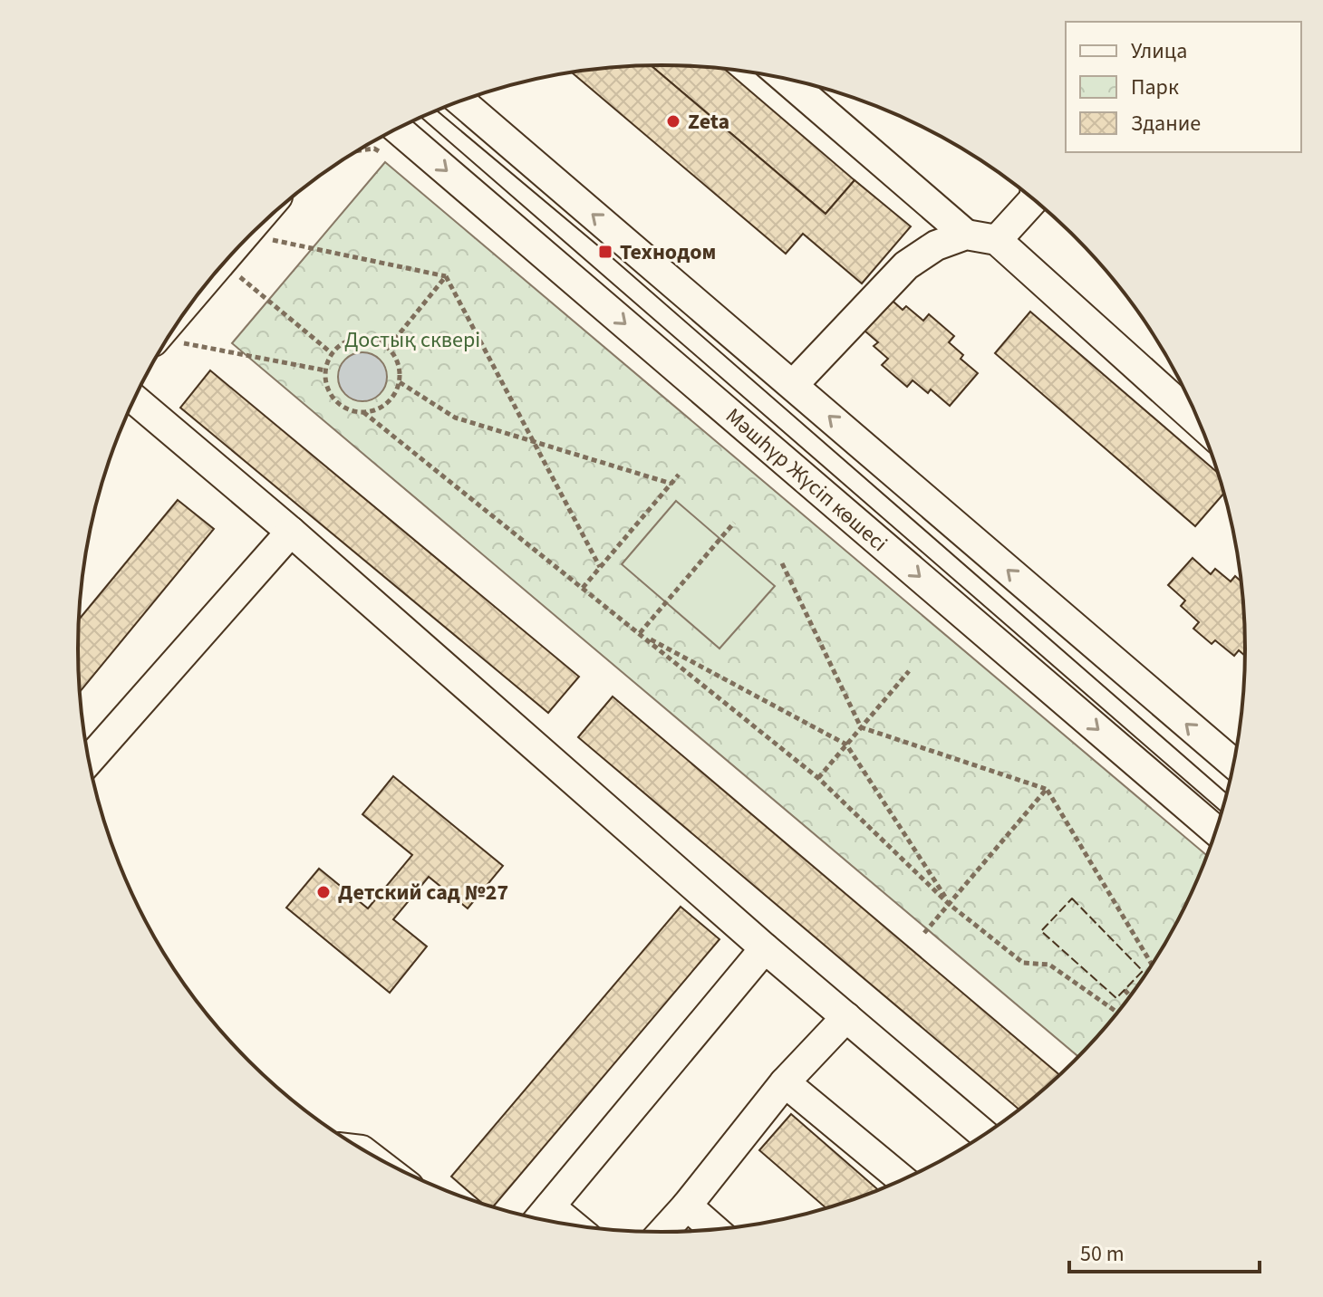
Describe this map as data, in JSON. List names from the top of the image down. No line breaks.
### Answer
{"streets":{"street":["Мәшһүр Жүсіп көшесі"]},"parks":["Достық сквері"],"places":{"other":["Zeta","Детский сад №27"],"transit":["Технодом"]},"legend":["Улица","Парк","Здание"],"scale_bar":"50 m"}
